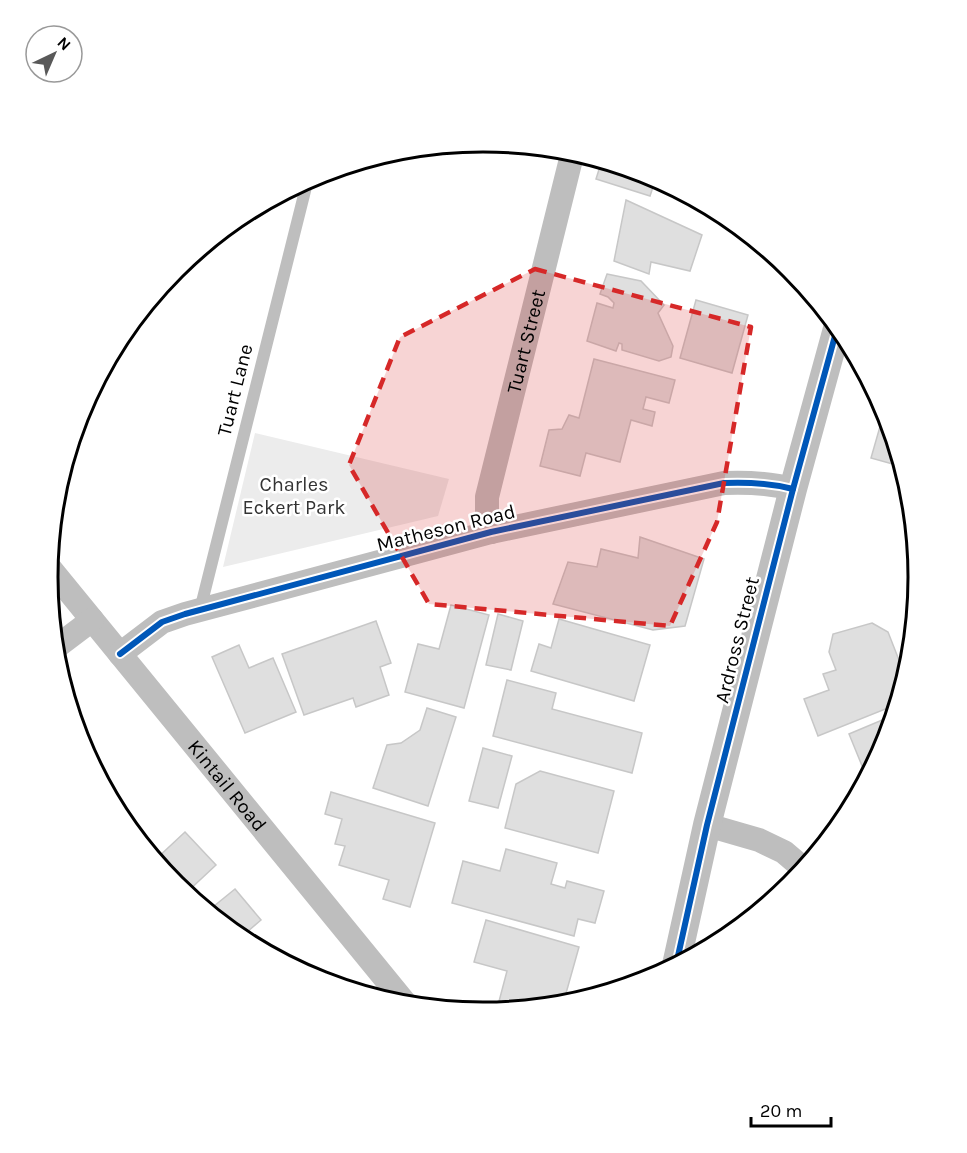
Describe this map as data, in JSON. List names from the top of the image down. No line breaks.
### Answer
{"streets":{"street":["Tuart Street","Matheson Road","Ardross Street","Kintail Road"],"lane":["Tuart Lane"]},"crossings":[["Tuart Street","Matheson Road"],["Tuart Lane","Matheson Road"],["Matheson Road","Ardross Street"],["Matheson Road","Kintail Road"]],"parks":["Charles Eckert Park"],"scale_bar":"20 m","north":"top right"}
